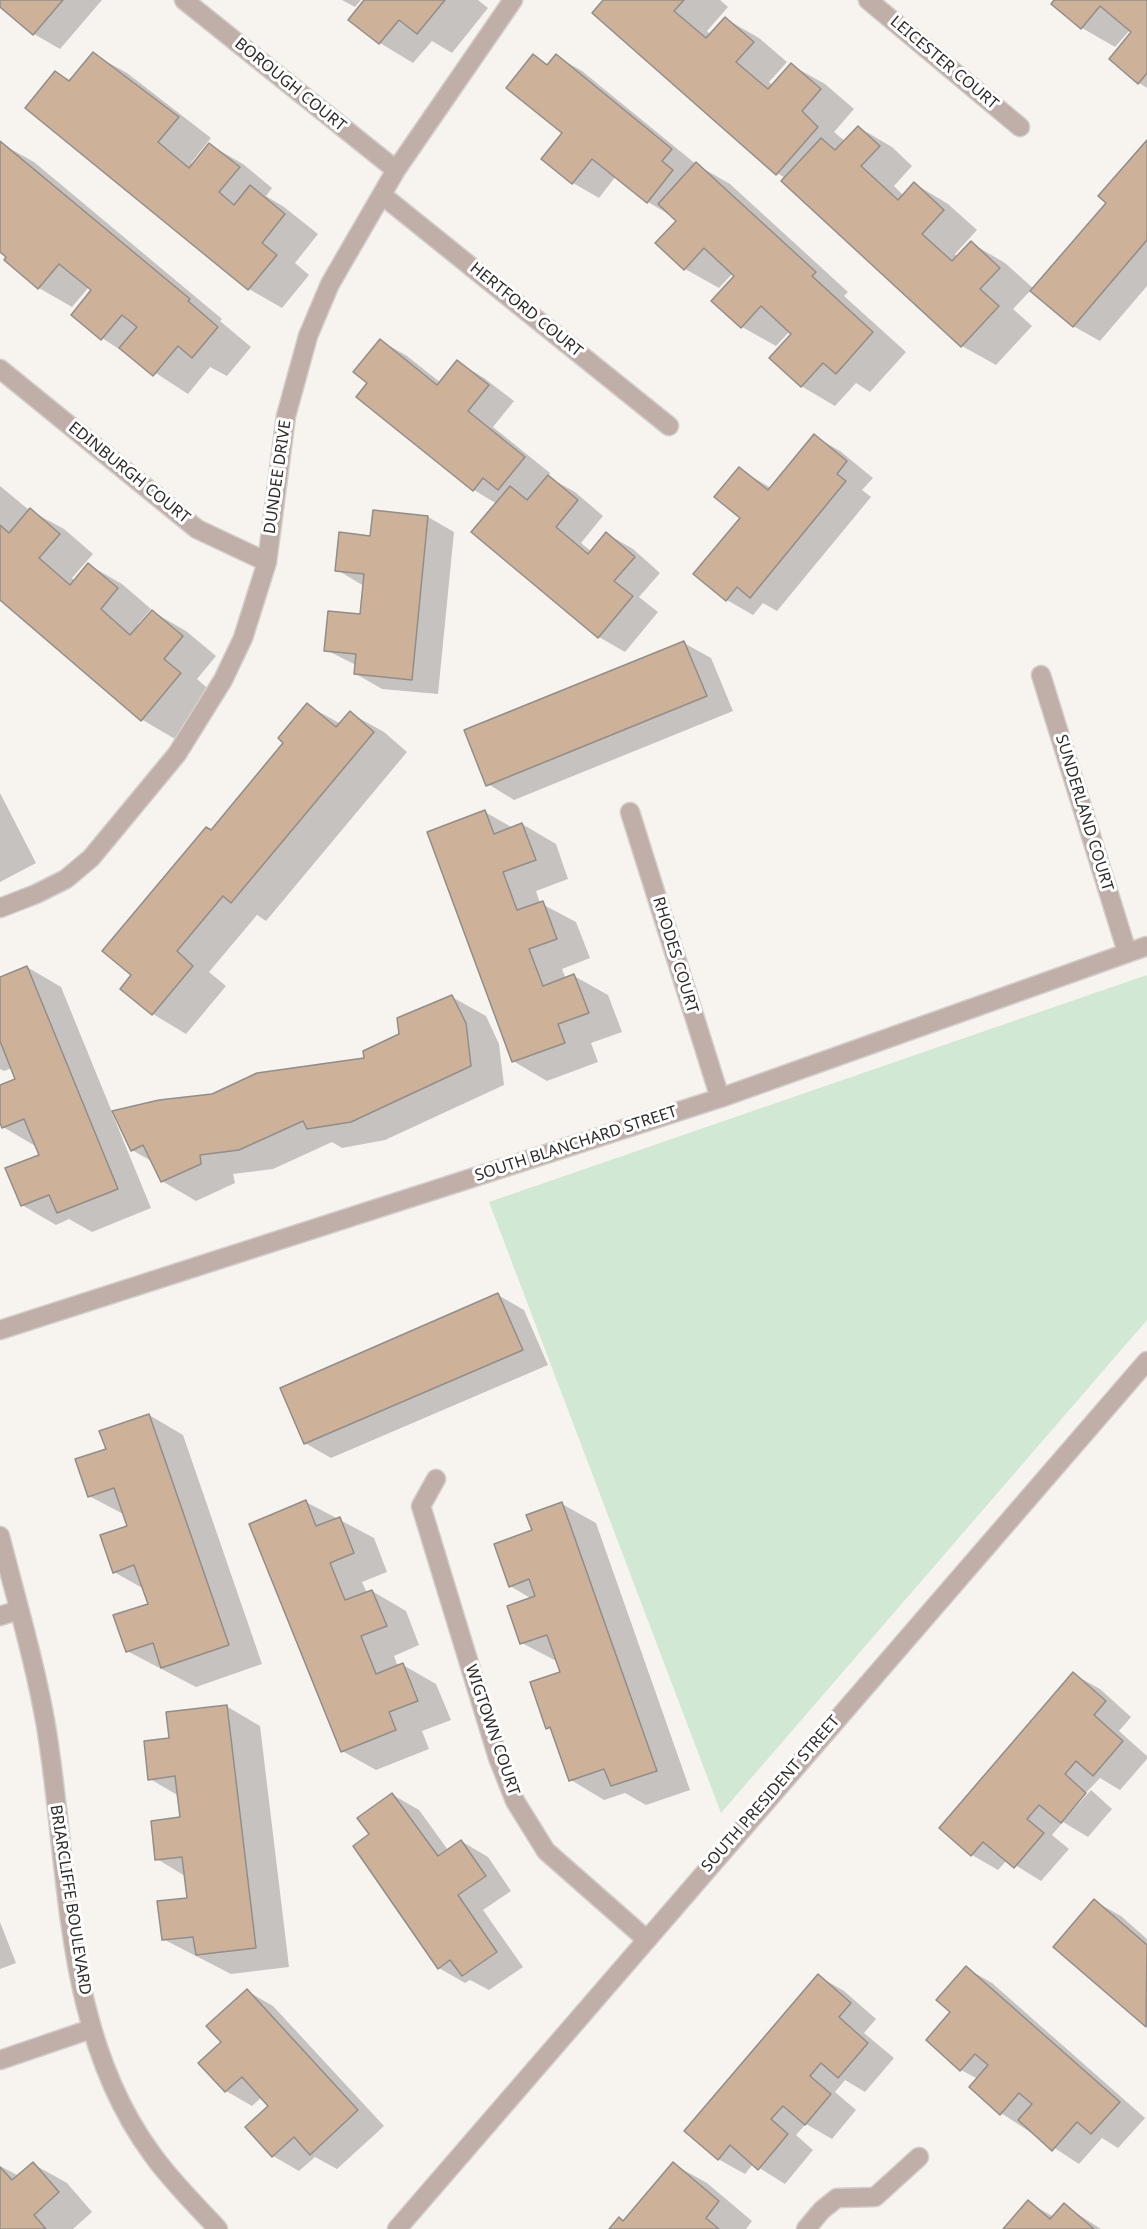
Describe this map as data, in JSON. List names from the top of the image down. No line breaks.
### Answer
{"streets":{"street":["LEICESTER COURT","BOROUGH COURT","HERTFORD COURT","EDINBURGH COURT","DUNDEE DRIVE","SUNDERLAND COURT","RHODES COURT","SOUTH BLANCHARD STREET","WIGTOWN COURT","SOUTH PRESIDENT STREET","BRIARCLIFFE BOULEVARD"]},"crossings":[["BOROUGH COURT","DUNDEE DRIVE"],["HERTFORD COURT","DUNDEE DRIVE"],["EDINBURGH COURT","DUNDEE DRIVE"],["SUNDERLAND COURT","SOUTH BLANCHARD STREET"],["RHODES COURT","SOUTH BLANCHARD STREET"],["WIGTOWN COURT","SOUTH PRESIDENT STREET"]]}
